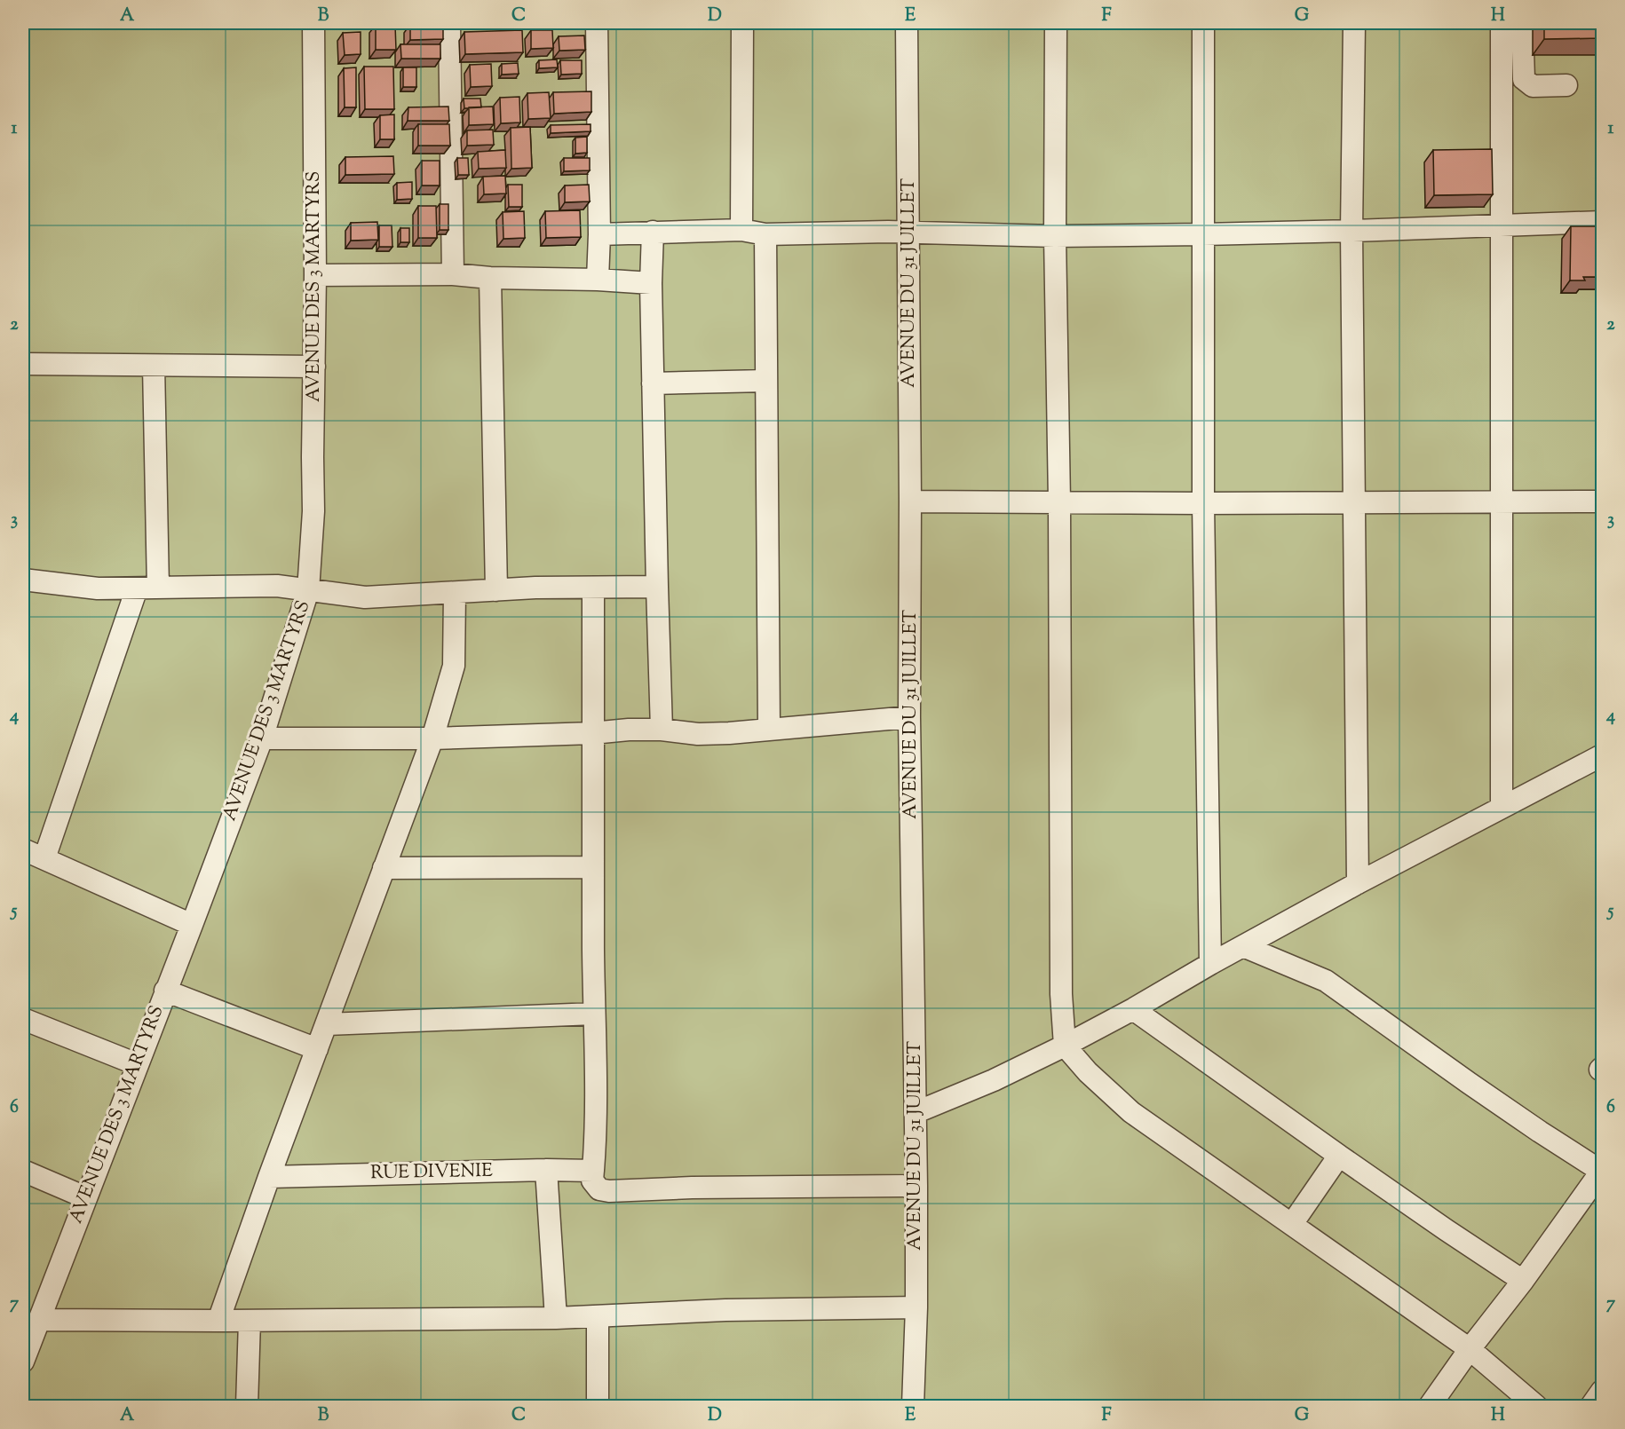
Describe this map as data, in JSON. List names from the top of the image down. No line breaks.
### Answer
{"streets":{"street":["AVENUE DU 31 JUILLET","AVENUE DES 3 MARTYRS","RUE DIVENIE"]},"grid":{"columns":["A","B","C","D","E","F","G","H"],"rows":["1","2","3","4","5","6","7"]}}
